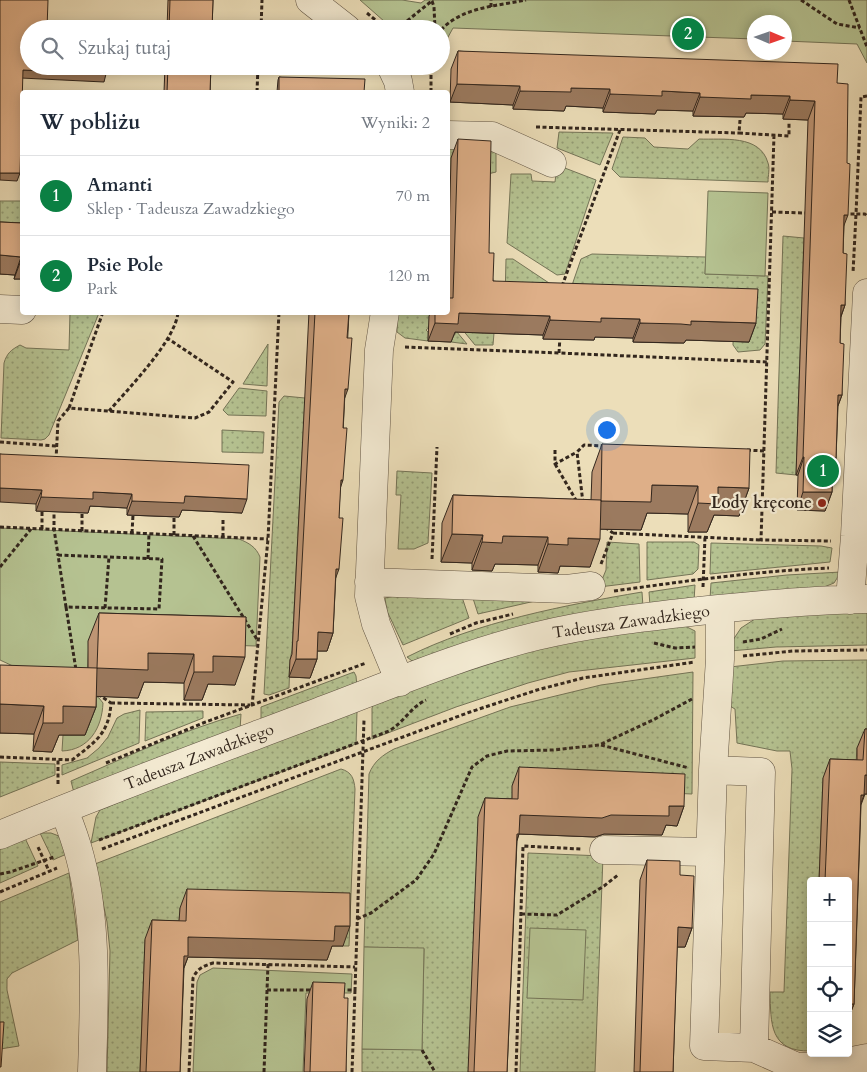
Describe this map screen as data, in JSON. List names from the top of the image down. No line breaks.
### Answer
{"streets":{"street":["Tadeusza Zawadzkiego"]},"places":["Lody kręcone"],"north":"right","page":{"pins":["2","1"],"search":"Szukaj tutaj","heading":["W pobliżu","Wyniki: 2"],"list":[{"mark":"1","name":"Amanti","note":"Sklep · Tadeusza Zawadzkiego","value":"70 m"},{"mark":"2","name":"Psie Pole","note":"Park","value":"120 m"}],"map_buttons":["+","−"]}}
